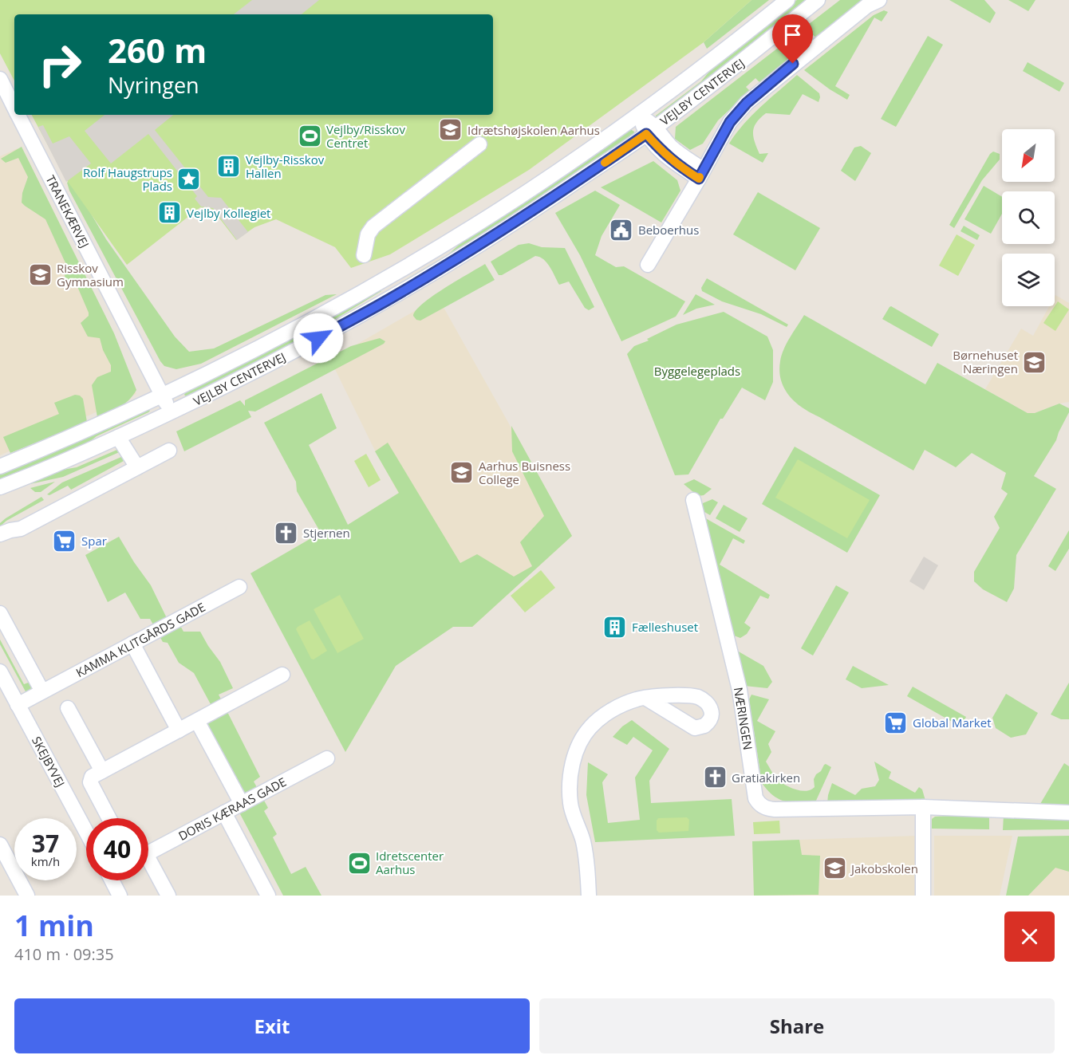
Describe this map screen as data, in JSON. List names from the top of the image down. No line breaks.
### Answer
{"streets":{"street":["VEJLBY CENTERVEJ","TRANEKÆRVEJ","KAMMA KLITGÅRDS GADE","NÆRINGEN","SKEJBYVEJ","DORIS KÆRAAS GADE"]},"crossings":[["VEJLBY CENTERVEJ","TRANEKÆRVEJ"],["KAMMA KLITGÅRDS GADE","SKEJBYVEJ"]],"parks":["Byggelegeplads"],"places":{"school or university":["Idrætshøjskolen Aarhus","Risskov Gymnasium","Børnehuset Næringen","Aarhus Buisness College","Jakobskolen"],"sports":["Vejlby/Risskov Centret","Idretscenter Aarhus"],"building":["Vejlby-Risskov Hallen","Vejlby Kollegiet","Fælleshuset"],"place":["Rolf Haugstrups Plads"],"public building":["Beboerhus"],"church":["Stjernen","Gratiakirken"],"supermarket":["Spar","Global Market"]},"north":"bottom left","page":{"turn":["260 m","Nyringen"],"speed":"37 km/h","limit":"40","heading":["1 min","410 m · 09:35"],"buttons":["Exit","Share"]}}
